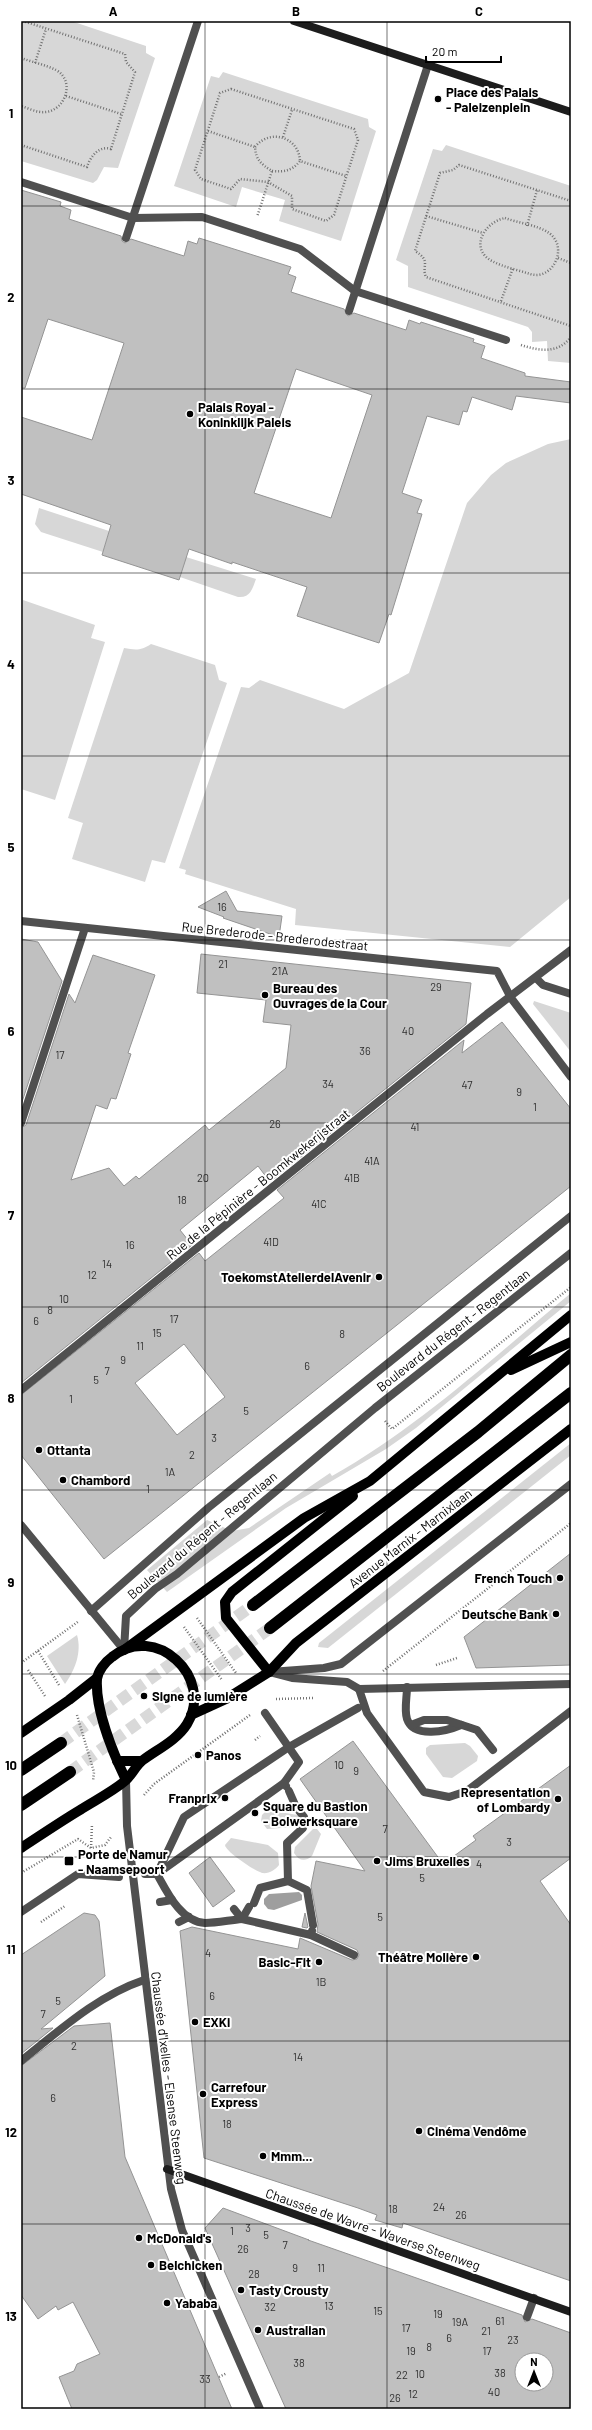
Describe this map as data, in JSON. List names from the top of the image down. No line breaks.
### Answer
{"streets":{"main road":["Avenue Marnix - Marnixlaan"],"street":["Rue Brederode - Brederodestraat","Rue de la Pépinière - Boomkwekerijstraat","Boulevard du Régent - Regentlaan","Chaussée d'Ixelles - Elsense Steenweg","Chaussée de Wavre - Waverse Steenweg"]},"crossings":[["Rue Brederode - Brederodestraat","Rue de la Pépinière - Boomkwekerijstraat"],["Boulevard du Régent - Regentlaan","Avenue Marnix - Marnixlaan"],["Chaussée d'Ixelles - Elsense Steenweg","Chaussée de Wavre - Waverse Steenweg"]],"places":{"other":["Place des Palais - Paleizenplein","Palais Royal - Koninklijk Paleis","Bureau des Ouvrages de la Cour","ToekomstAtelierdelAvenir","Ottanta","Chambord","French Touch","Deutsche Bank","Signe de lumière","Panos","Franprix","Representation of Lombardy","Square du Bastion - Bolwerksquare","Jims Bruxelles","Théâtre Molière","Basic-Fit","EXKi","Carrefour Express","Cinéma Vendôme","Mmm...","McDonald's","Belchicken","Tasty Crousty","Yababa","Australian"],"transit":["Porte de Namur - Naamsepoort"]},"house_numbers":["16","21","21A","29","40","36","17","34","47","9","1","26","41","41A","20","41B","18","41C","41D","16","14","12","10","8","17","6","15","8","11","9","6","7","5","1","5","3","2","1A","1","10","9","7","3","4","5","5","4","1B","6","5","7","2","14","6","18","24","18","26","3","1","5","7","26","9","11","28","13","32","15","19","61","19A","17","21","6","23","8","19","17","38","38","10","22","33","40","12","26"],"scale_bar":"20 m","north":"top","grid":{"columns":["A","B","C"],"rows":["1","2","3","4","5","6","7","8","9","10","11","12","13"]}}
